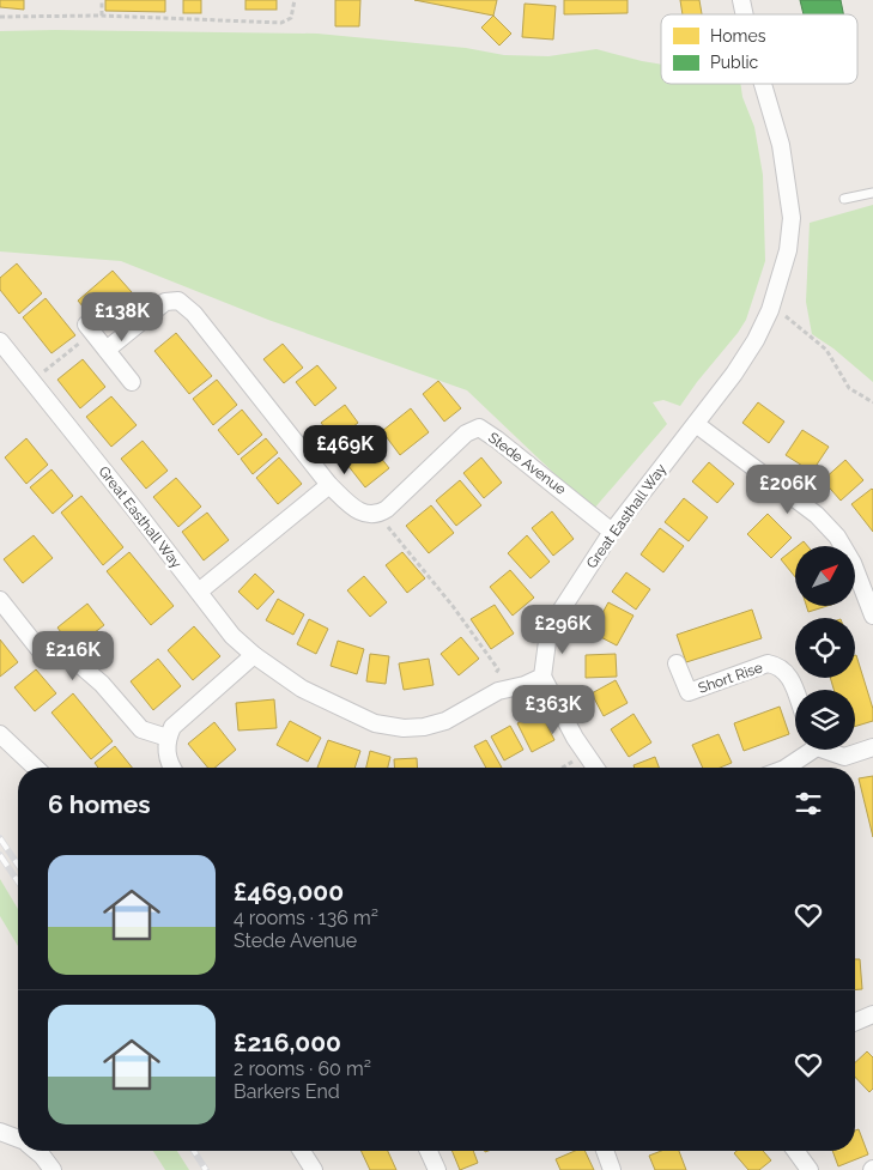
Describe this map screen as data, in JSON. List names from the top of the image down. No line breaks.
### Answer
{"streets":{"street":["Stede Avenue","Great Easthall Way","Short Rise"]},"crossings":[["Stede Avenue","Great Easthall Way"]],"legend":["Homes","Public"],"north":"top right","page":{"price":["£138K","£469K","£206K","£296K","£216K","£363K"],"heading":"6 homes","list":[{"name":"£469,000","note":"4 rooms · 136 m² · Stede Avenue"},{"name":"£216,000","note":"2 rooms · 60 m² · Barkers End"}]}}
